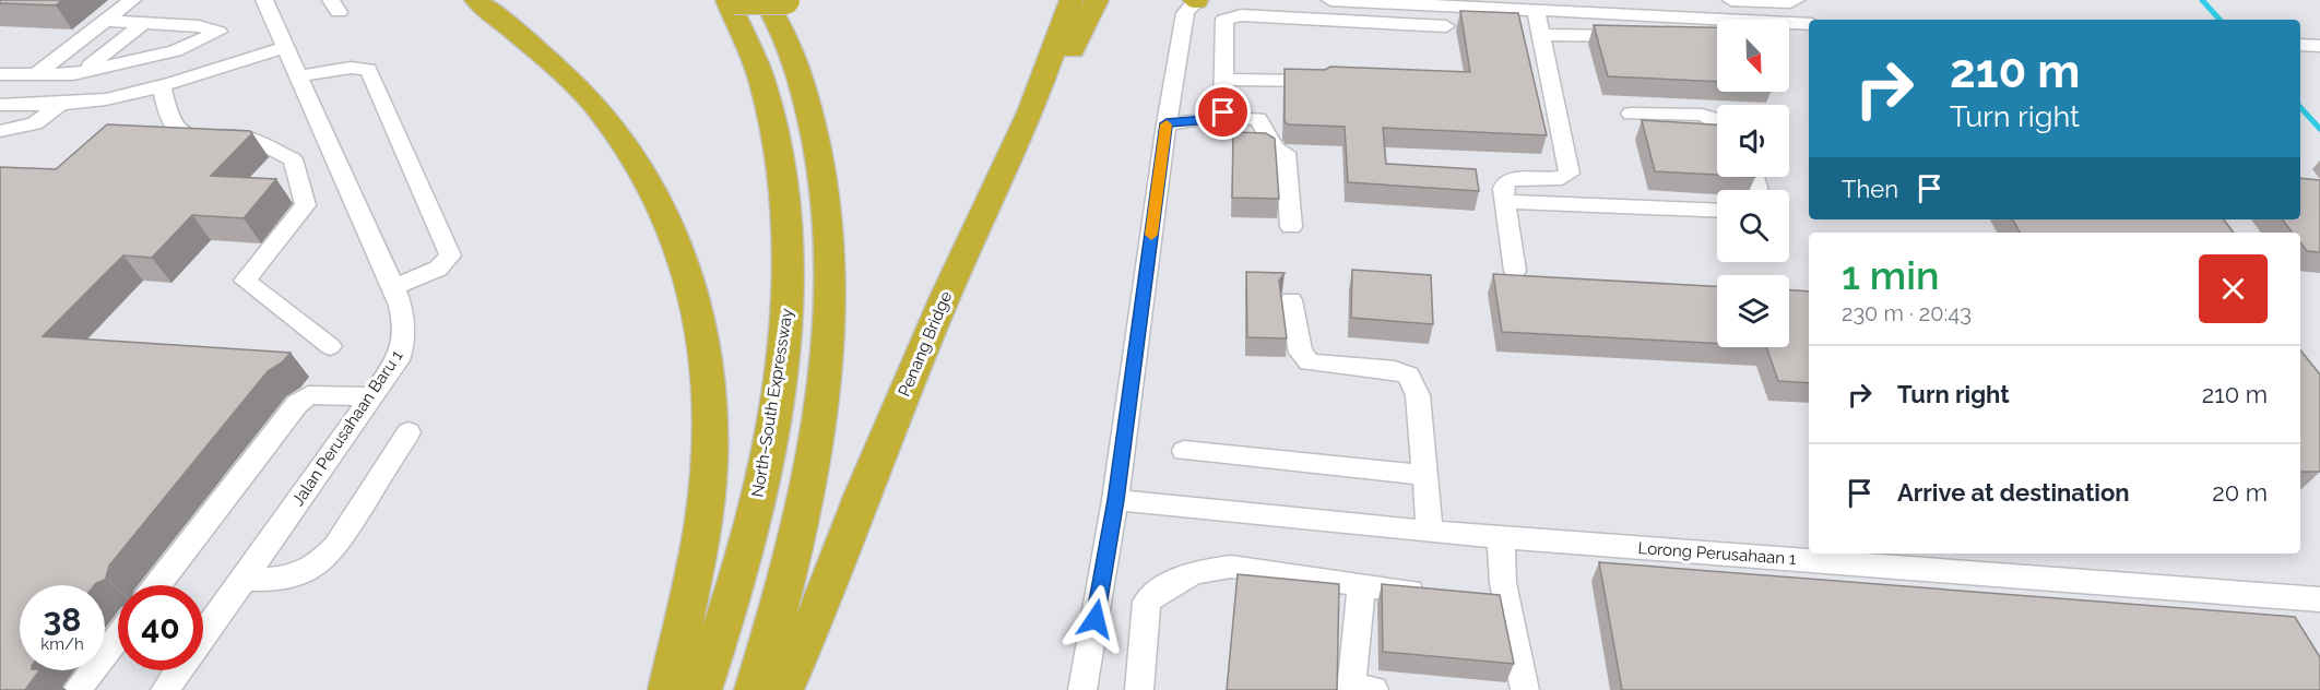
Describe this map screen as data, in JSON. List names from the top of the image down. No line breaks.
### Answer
{"streets":{"highway":["Penang Bridge","North–South Expressway"],"street":["Jalan Perusahaan Baru 1","Lorong Perusahaan 1"]},"north":"bottom right","page":{"turn":["210 m","Turn right"],"then":"Then","heading":["1 min","230 m · 20:43"],"list":[{"name":"Turn right","value":"210 m"},{"name":"Arrive at destination","value":"20 m"}],"speed":"38 km/h","limit":"40"}}
